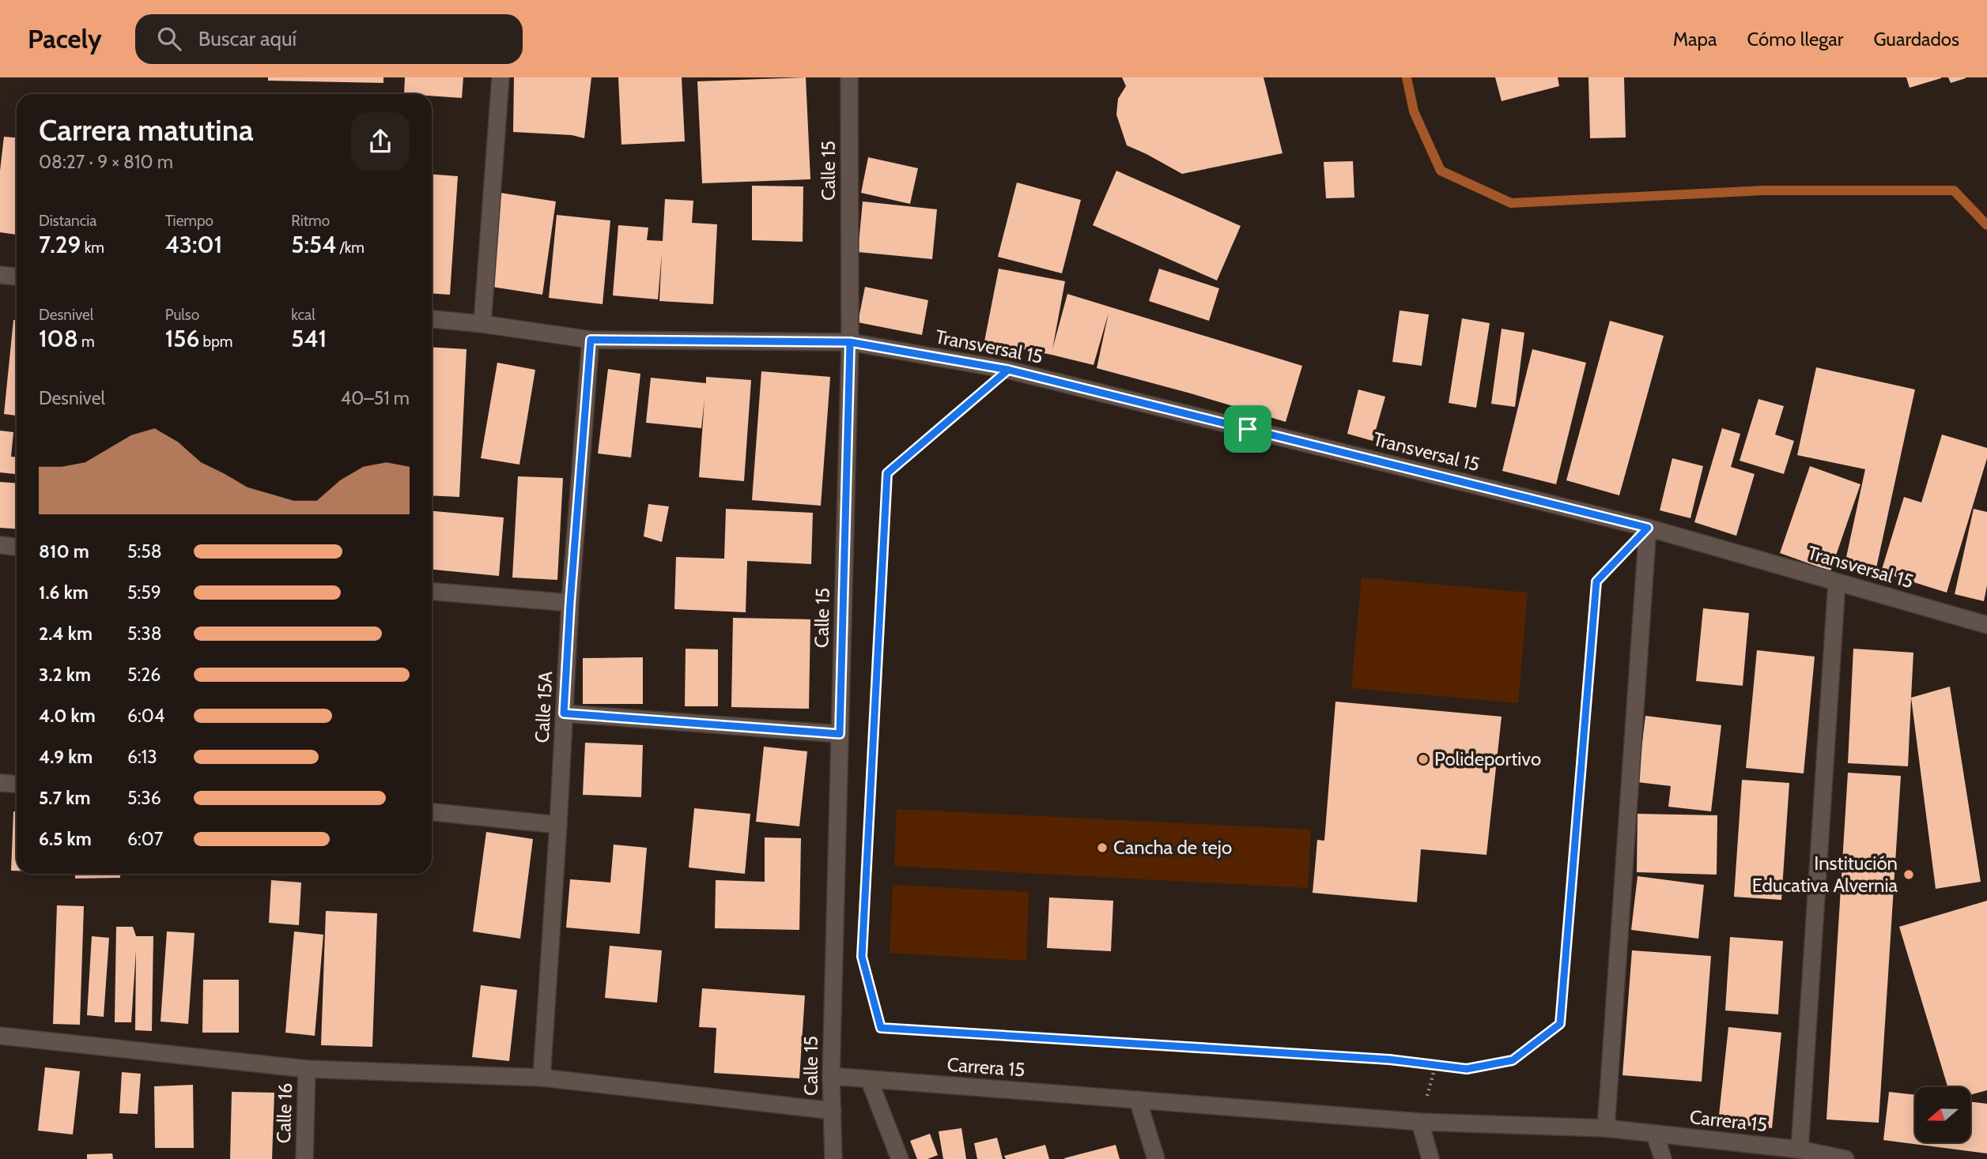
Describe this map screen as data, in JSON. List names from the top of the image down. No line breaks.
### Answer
{"streets":{"street":["Calle 15","Transversal 15","Calle 15A","Carrera 15","Calle 16"]},"crossings":[["Calle 15","Transversal 15"],["Calle 15","Carrera 15"],["Transversal 15","Calle 15A"]],"places":["Polideportivo","Cancha de tejo","Institución Educativa Alvernia"],"north":"left","page":{"header":"Pacely","search":"Buscar aquí","nav":["Mapa","Cómo llegar","Guardados"],"heading":["Carrera matutina","08:27 · 9 × 810 m"],"stats":[["Distancia","7.29 km"],["Tiempo","43:01"],["Ritmo","5:54 /km"],["Desnivel","108 m"],["Pulso","156 bpm"],["kcal","541"]],"chart":["Desnivel","40–51 m"],"list":[{"name":"810 m","note":"5:58"},{"name":"1.6 km","note":"5:59"},{"name":"2.4 km","note":"5:38"},{"name":"3.2 km","note":"5:26"},{"name":"4.0 km","note":"6:04"},{"name":"4.9 km","note":"6:13"},{"name":"5.7 km","note":"5:36"},{"name":"6.5 km","note":"6:07"}]}}
